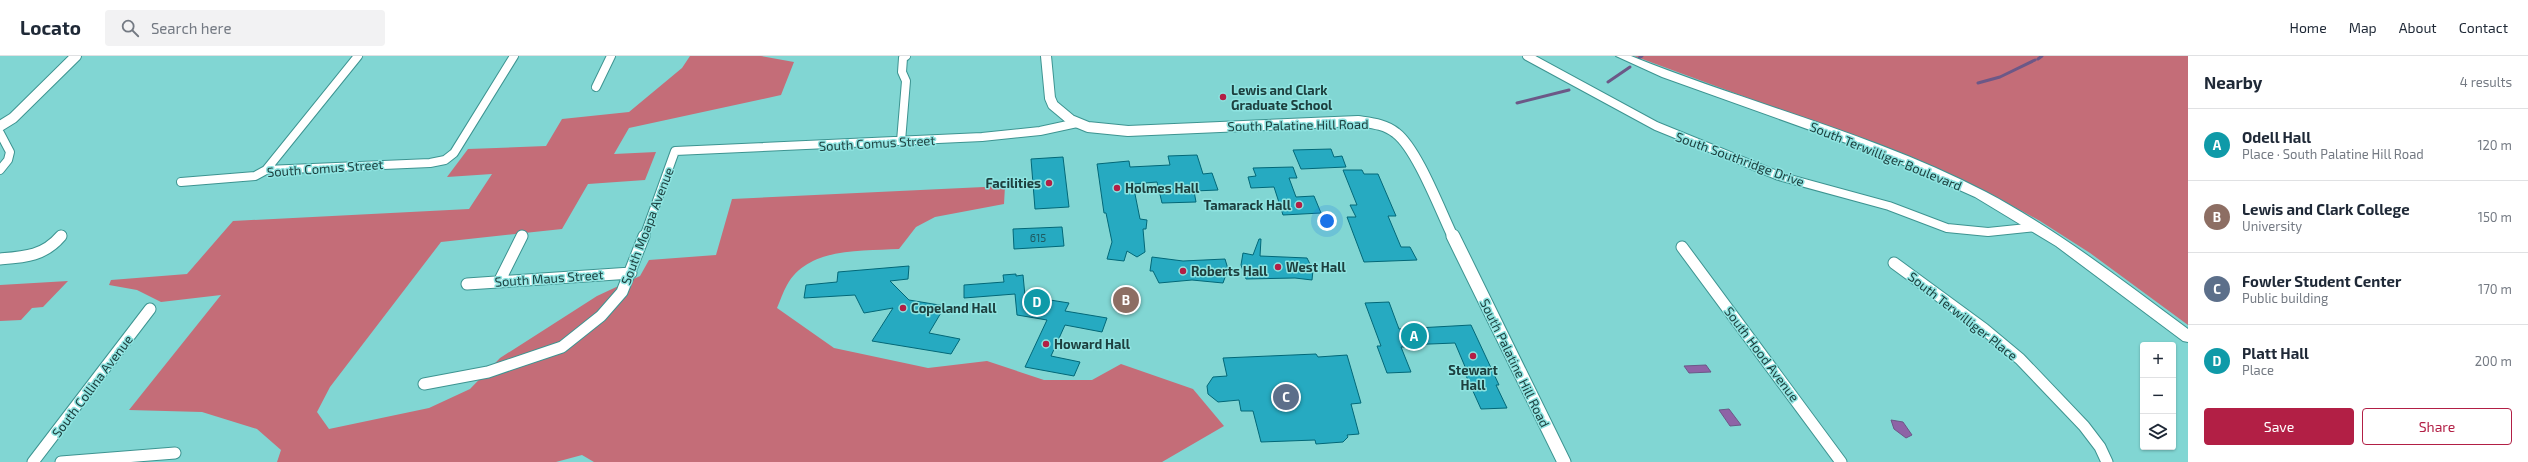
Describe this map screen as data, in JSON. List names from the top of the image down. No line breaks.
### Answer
{"streets":{"main road":["South Terwilliger Boulevard"],"street":["South Palatine Hill Road","South Comus Street","South Southridge Drive","South Moapa Avenue","South Maus Street","South Terwilliger Place","South Hood Avenue","South Collina Avenue"]},"crossings":[["South Palatine Hill Road","South Comus Street"],["South Comus Street","South Moapa Avenue"],["South Terwilliger Boulevard","South Southridge Drive"],["South Moapa Avenue","South Maus Street"]],"places":["Lewis and Clark Graduate School","Facilities","Holmes Hall","Tamarack Hall","West Hall","Roberts Hall","Copeland Hall","Howard Hall","Stewart Hall"],"house_numbers":["615"],"page":{"header":"Locato","search":"Search here","nav":["Home","Map","About","Contact"],"heading":["Nearby","4 results"],"list":[{"mark":"A","name":"Odell Hall","note":"Place · South Palatine Hill Road","value":"120 m"},{"mark":"B","name":"Lewis and Clark College","note":"University","value":"150 m"},{"mark":"C","name":"Fowler Student Center","note":"Public building","value":"170 m"},{"mark":"D","name":"Platt Hall","note":"Place","value":"200 m"}],"pins":["B","D","A","C"],"map_buttons":["+","−"],"buttons":["Save","Share"]}}
